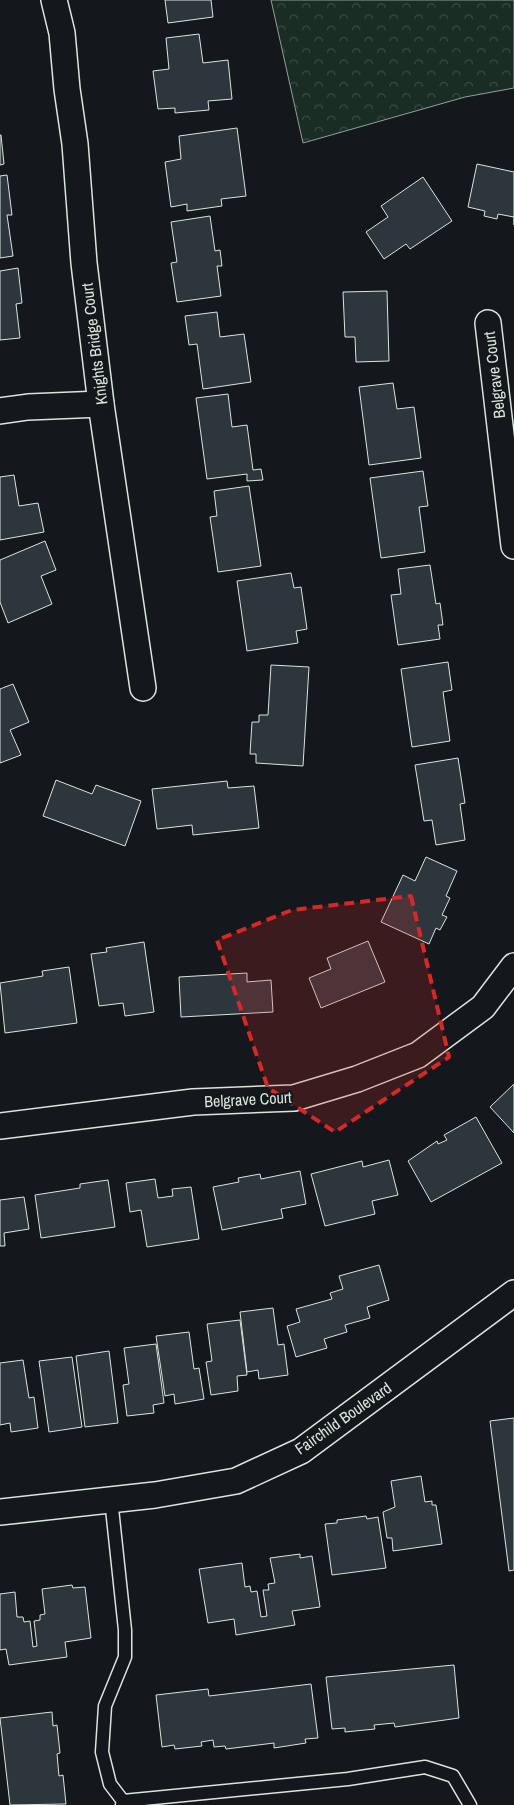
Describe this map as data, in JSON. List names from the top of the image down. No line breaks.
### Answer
{"streets":{"street":["Knights Bridge Court","Belgrave Court","Fairchild Boulevard"]}}
